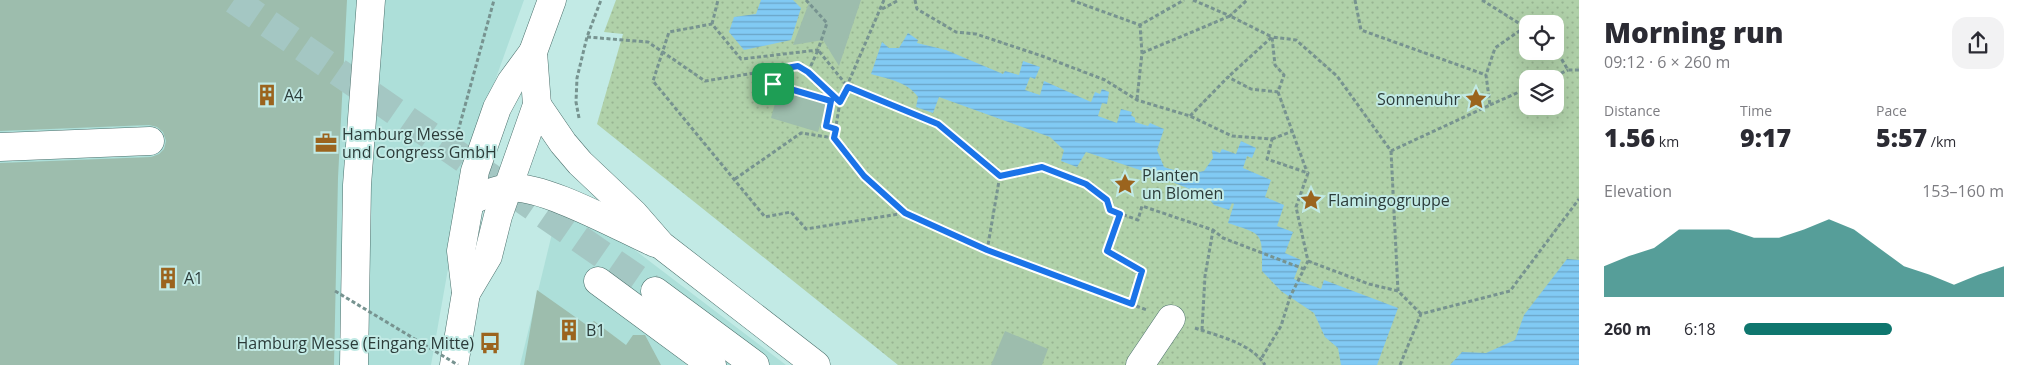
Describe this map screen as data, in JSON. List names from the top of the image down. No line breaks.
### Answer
{"places":{"building":["A4","A1","B1"],"place":["Sonnenuhr","Planten un Blomen","Flamingogruppe"],"office":["Hamburg Messe und Congress GmbH"],"bus stop":["Hamburg Messe (Eingang Mitte)"]},"page":{"heading":["Morning run","09:12 · 6 × 260 m"],"stats":[["Distance","1.56 km"],["Time","9:17"],["Pace","5:57 /km"]],"chart":["Elevation","153–160 m"],"list":[{"name":"260 m","note":"6:18"}]}}
